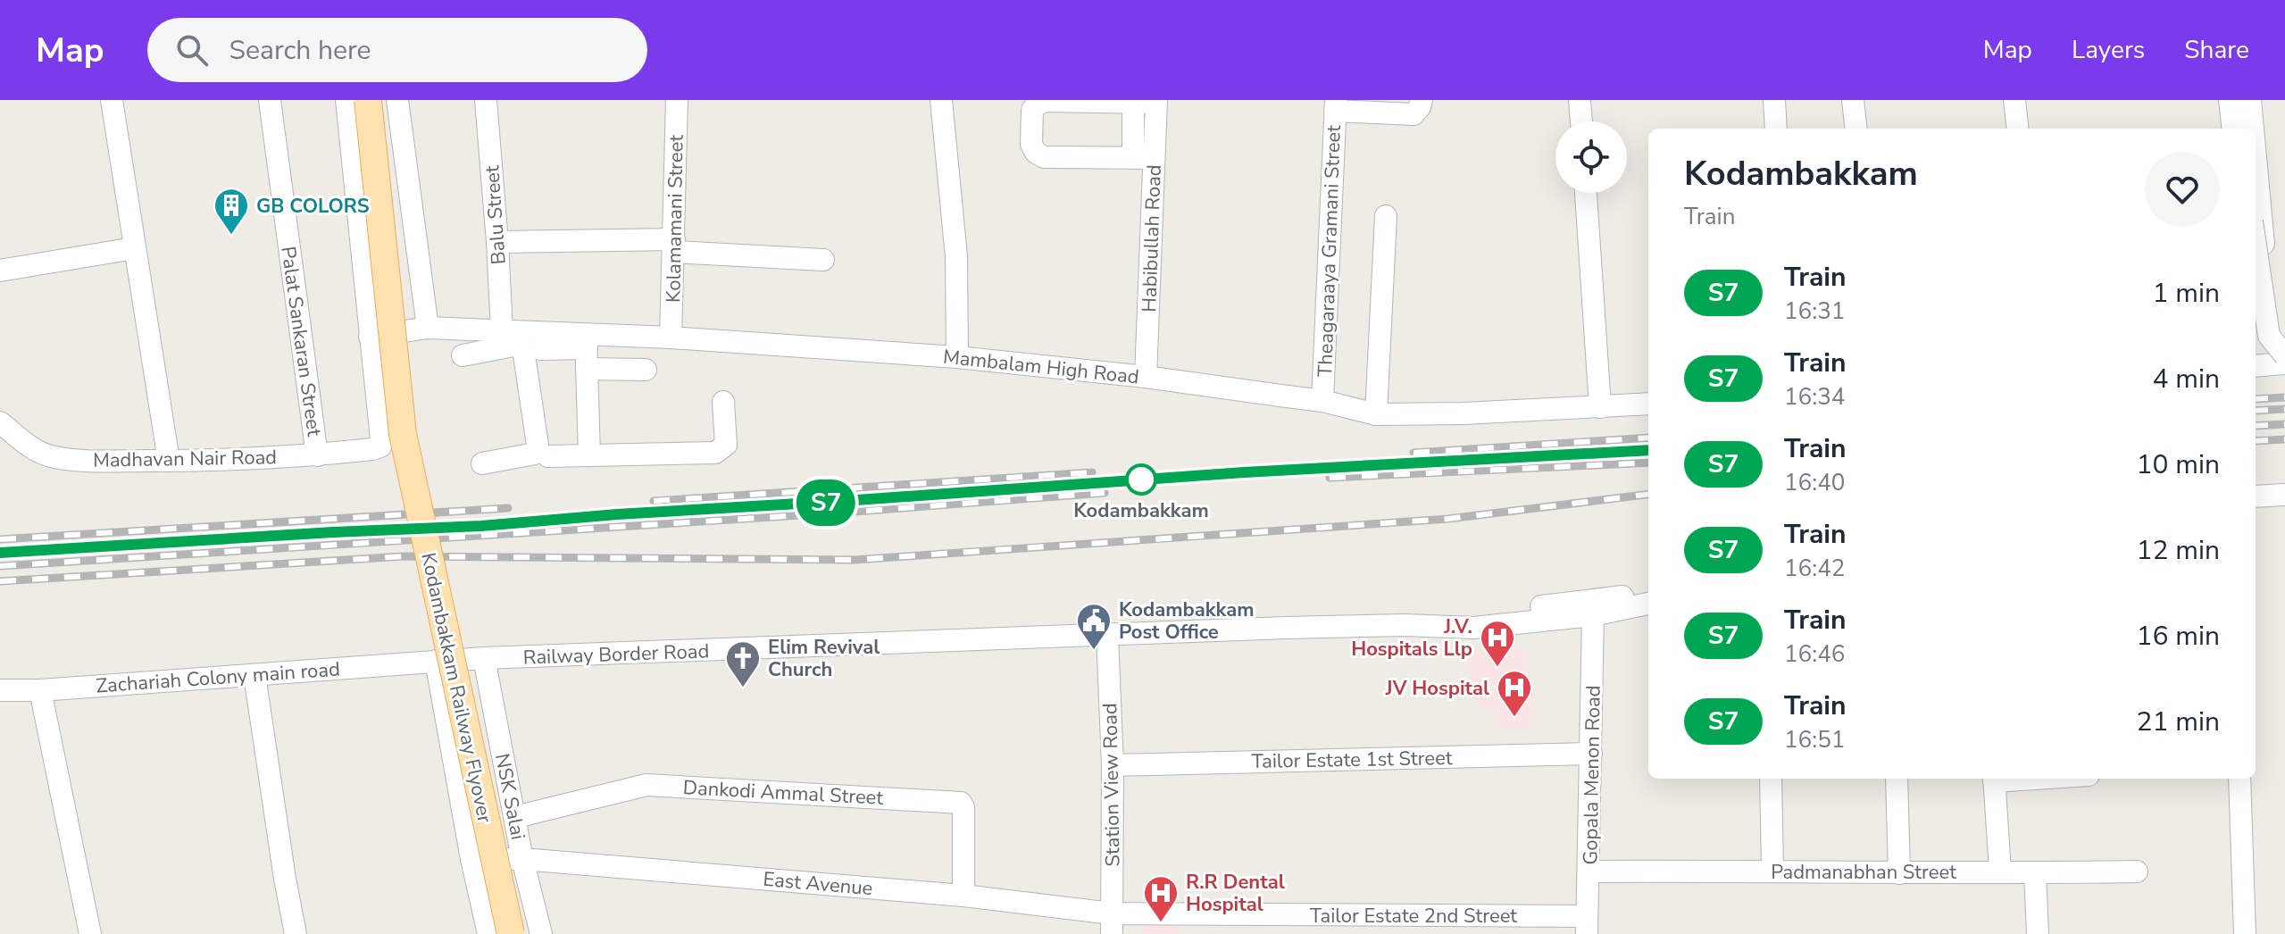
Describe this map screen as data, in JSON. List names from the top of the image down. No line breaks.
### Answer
{"streets":{"main road":["Kodambakkam Railway Flyover"],"street":["Balu Street","Kolamamani Street","Habibullah Road","Theagaraaya Gramani Street","Palat Sankaran Street","Mambalam High Road","Madhavan Nair Road","Railway Border Road","Zachariah Colony main road","Tailor Estate 1st Street","Gopala Menon Road","Station View Road","Dankodi Ammal Street","NSK Salai","Padmanabhan Street","East Avenue","Tailor Estate 2nd Street"]},"crossings":[["Balu Street","Mambalam High Road"],["Kolamamani Street","Mambalam High Road"],["Habibullah Road","Mambalam High Road"],["Theagaraaya Gramani Street","Mambalam High Road"],["Palat Sankaran Street","Madhavan Nair Road"],["Mambalam High Road","Madhavan Nair Road"],["Railway Border Road","Zachariah Colony main road"],["Railway Border Road","Gopala Menon Road"],["Railway Border Road","Station View Road"],["Railway Border Road","NSK Salai"],["Tailor Estate 1st Street","Gopala Menon Road"],["Tailor Estate 1st Street","Station View Road"],["Gopala Menon Road","Padmanabhan Street"],["Gopala Menon Road","Tailor Estate 2nd Street"],["Station View Road","East Avenue"],["Station View Road","Tailor Estate 2nd Street"],["Dankodi Ammal Street","NSK Salai"],["Dankodi Ammal Street","East Avenue"],["NSK Salai","East Avenue"],["East Avenue","Tailor Estate 2nd Street"]],"places":{"building":["GB COLORS"],"other":["Kodambakkam"],"public building":["Kodambakkam Post Office"],"hospital":["J.V. Hospitals Llp","JV Hospital","R.R Dental Hospital"],"church":["Elim Revival Church"]},"page":{"header":"Map","search":"Search here","nav":["Map","Layers","Share"],"on_map":"S7","heading":["Kodambakkam","Train"],"list":[{"mark":"S7","name":"Train","note":"16:31","value":"1 min"},{"mark":"S7","name":"Train","note":"16:34","value":"4 min"},{"mark":"S7","name":"Train","note":"16:40","value":"10 min"},{"mark":"S7","name":"Train","note":"16:42","value":"12 min"},{"mark":"S7","name":"Train","note":"16:46","value":"16 min"},{"mark":"S7","name":"Train","note":"16:51","value":"21 min"}]}}
